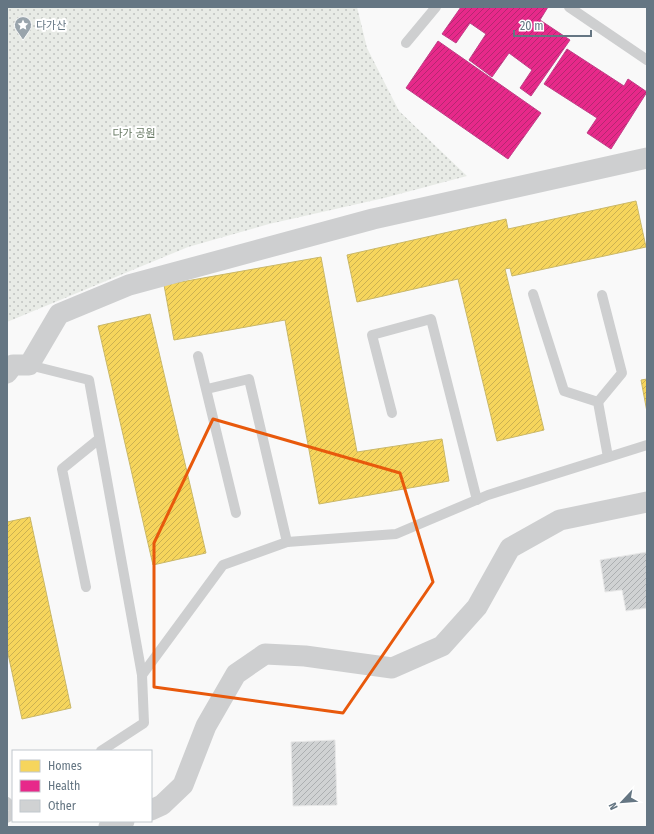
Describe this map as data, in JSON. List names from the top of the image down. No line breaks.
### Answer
{"parks":["다가 공원"],"places":{"place":["다가산"]},"legend":["Homes","Health","Other"],"scale_bar":"20 m","north":"bottom left"}
